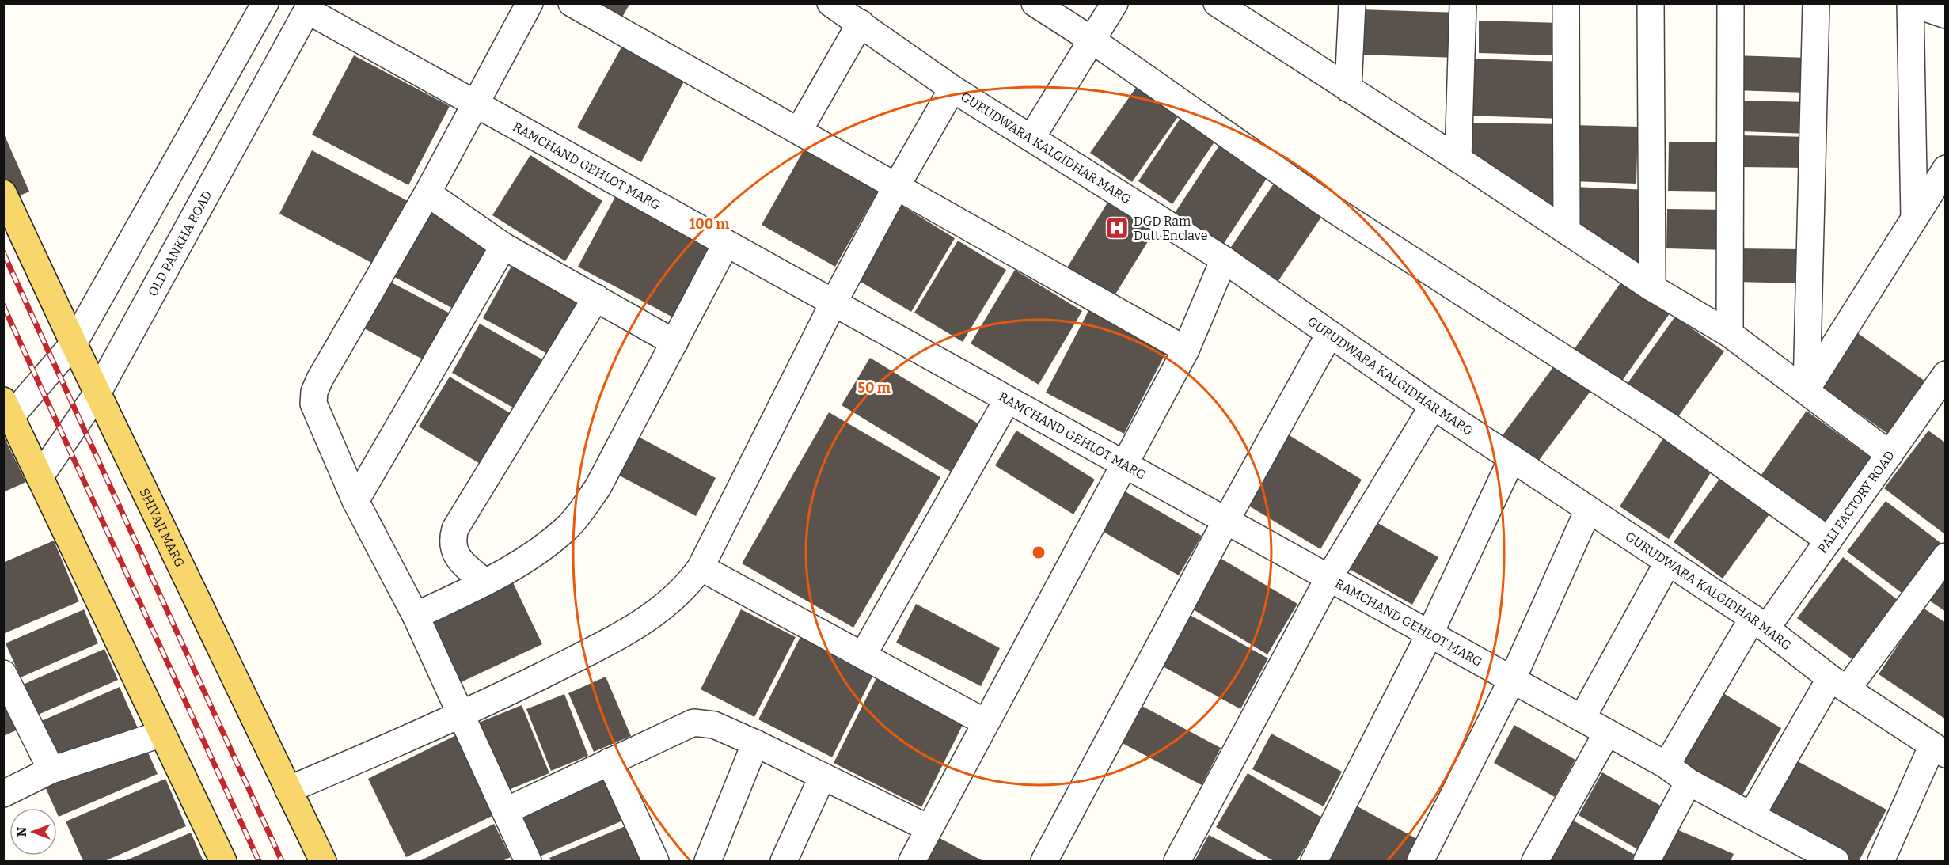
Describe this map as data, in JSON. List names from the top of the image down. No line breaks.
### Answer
{"streets":{"main road":["SHIVAJI MARG"],"street":["GURUDWARA KALGIDHAR MARG","RAMCHAND GEHLOT MARG","OLD PANKHA ROAD","PALI FACTORY ROAD"]},"crossings":[["GURUDWARA KALGIDHAR MARG","PALI FACTORY ROAD"],["RAMCHAND GEHLOT MARG","OLD PANKHA ROAD"],["RAMCHAND GEHLOT MARG","PALI FACTORY ROAD"],["OLD PANKHA ROAD","SHIVAJI MARG"]],"places":{"hospital":["DGD Ram Dutt Enclave"]},"north":"left","rings":["100 m","50 m"]}
